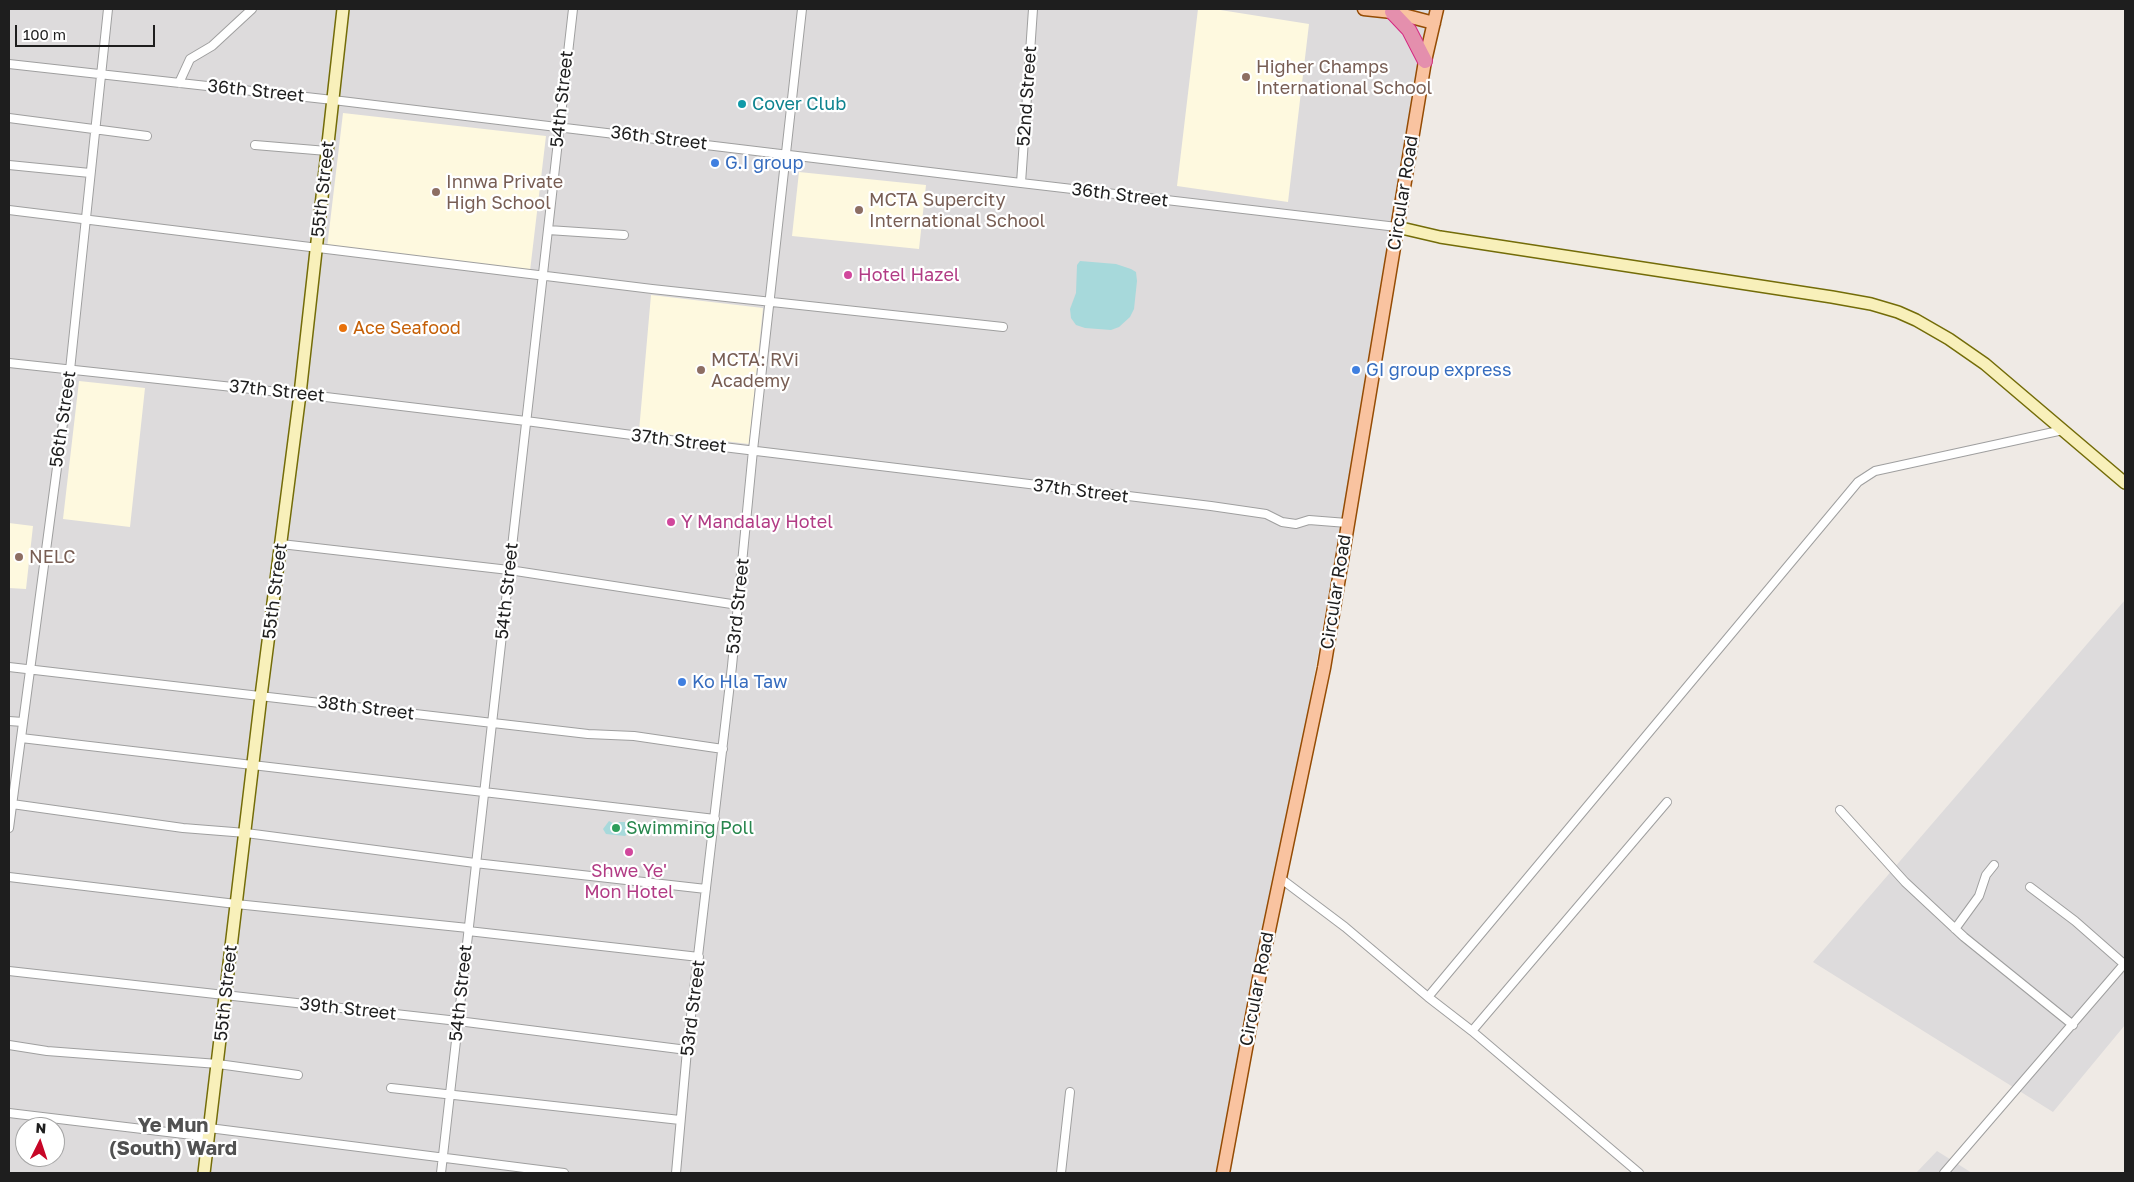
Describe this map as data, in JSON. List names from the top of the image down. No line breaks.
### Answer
{"streets":{"main road":["55th Street","Circular Road"],"street":["36th Street","52nd Street","54th Street","37th Street","56th Street","53rd Street","38th Street","39th Street"]},"crossings":[["36th Street","52nd Street"],["36th Street","54th Street"],["36th Street","55th Street"],["36th Street","Circular Road"],["36th Street","56th Street"],["36th Street","53rd Street"],["54th Street","37th Street"],["54th Street","38th Street"],["54th Street","39th Street"],["55th Street","37th Street"],["55th Street","38th Street"],["55th Street","39th Street"],["Circular Road","37th Street"],["37th Street","56th Street"],["37th Street","53rd Street"],["56th Street","38th Street"],["53rd Street","38th Street"],["53rd Street","39th Street"]],"districts":["Ye Mun (South) Ward"],"places":["Higher Champs International School","Cover Club","G.I group","Innwa Private High School","MCTA Supercity International School","Hotel Hazel","Ace Seafood","MCTA: RVi Academy","GI group express","Y Mandalay Hotel","NELC","Ko Hla Taw","Swimming Poll","Shwe Ye' Mon Hotel"],"scale_bar":"100 m","north":"top"}
